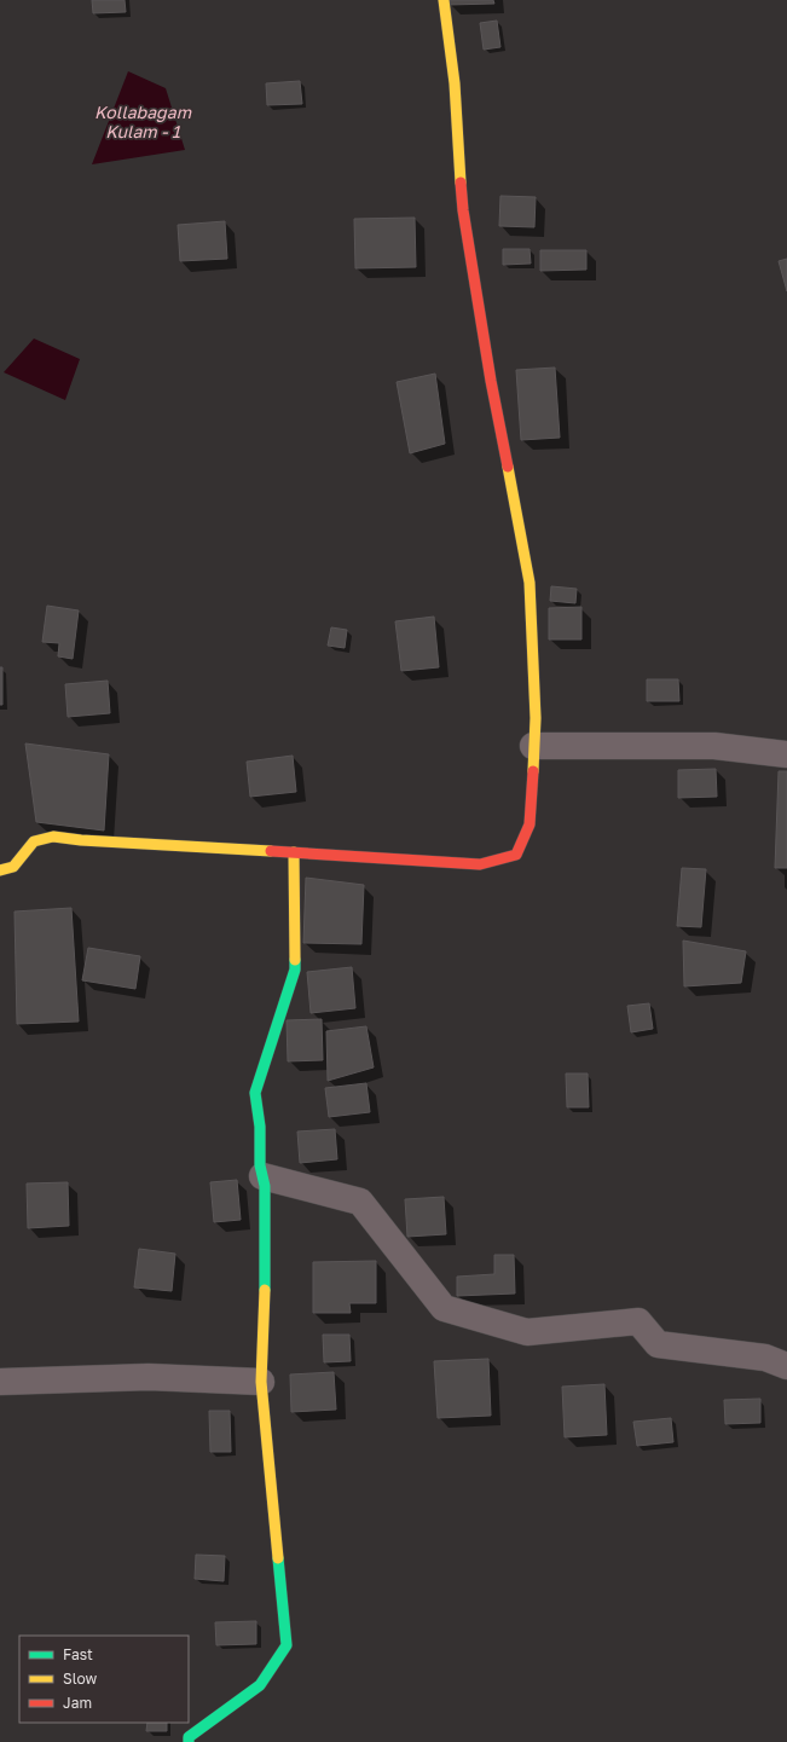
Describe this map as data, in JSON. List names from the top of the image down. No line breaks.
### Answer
{"water":["Kollabagam Kulam - 1"],"legend":["Fast","Slow","Jam"]}
